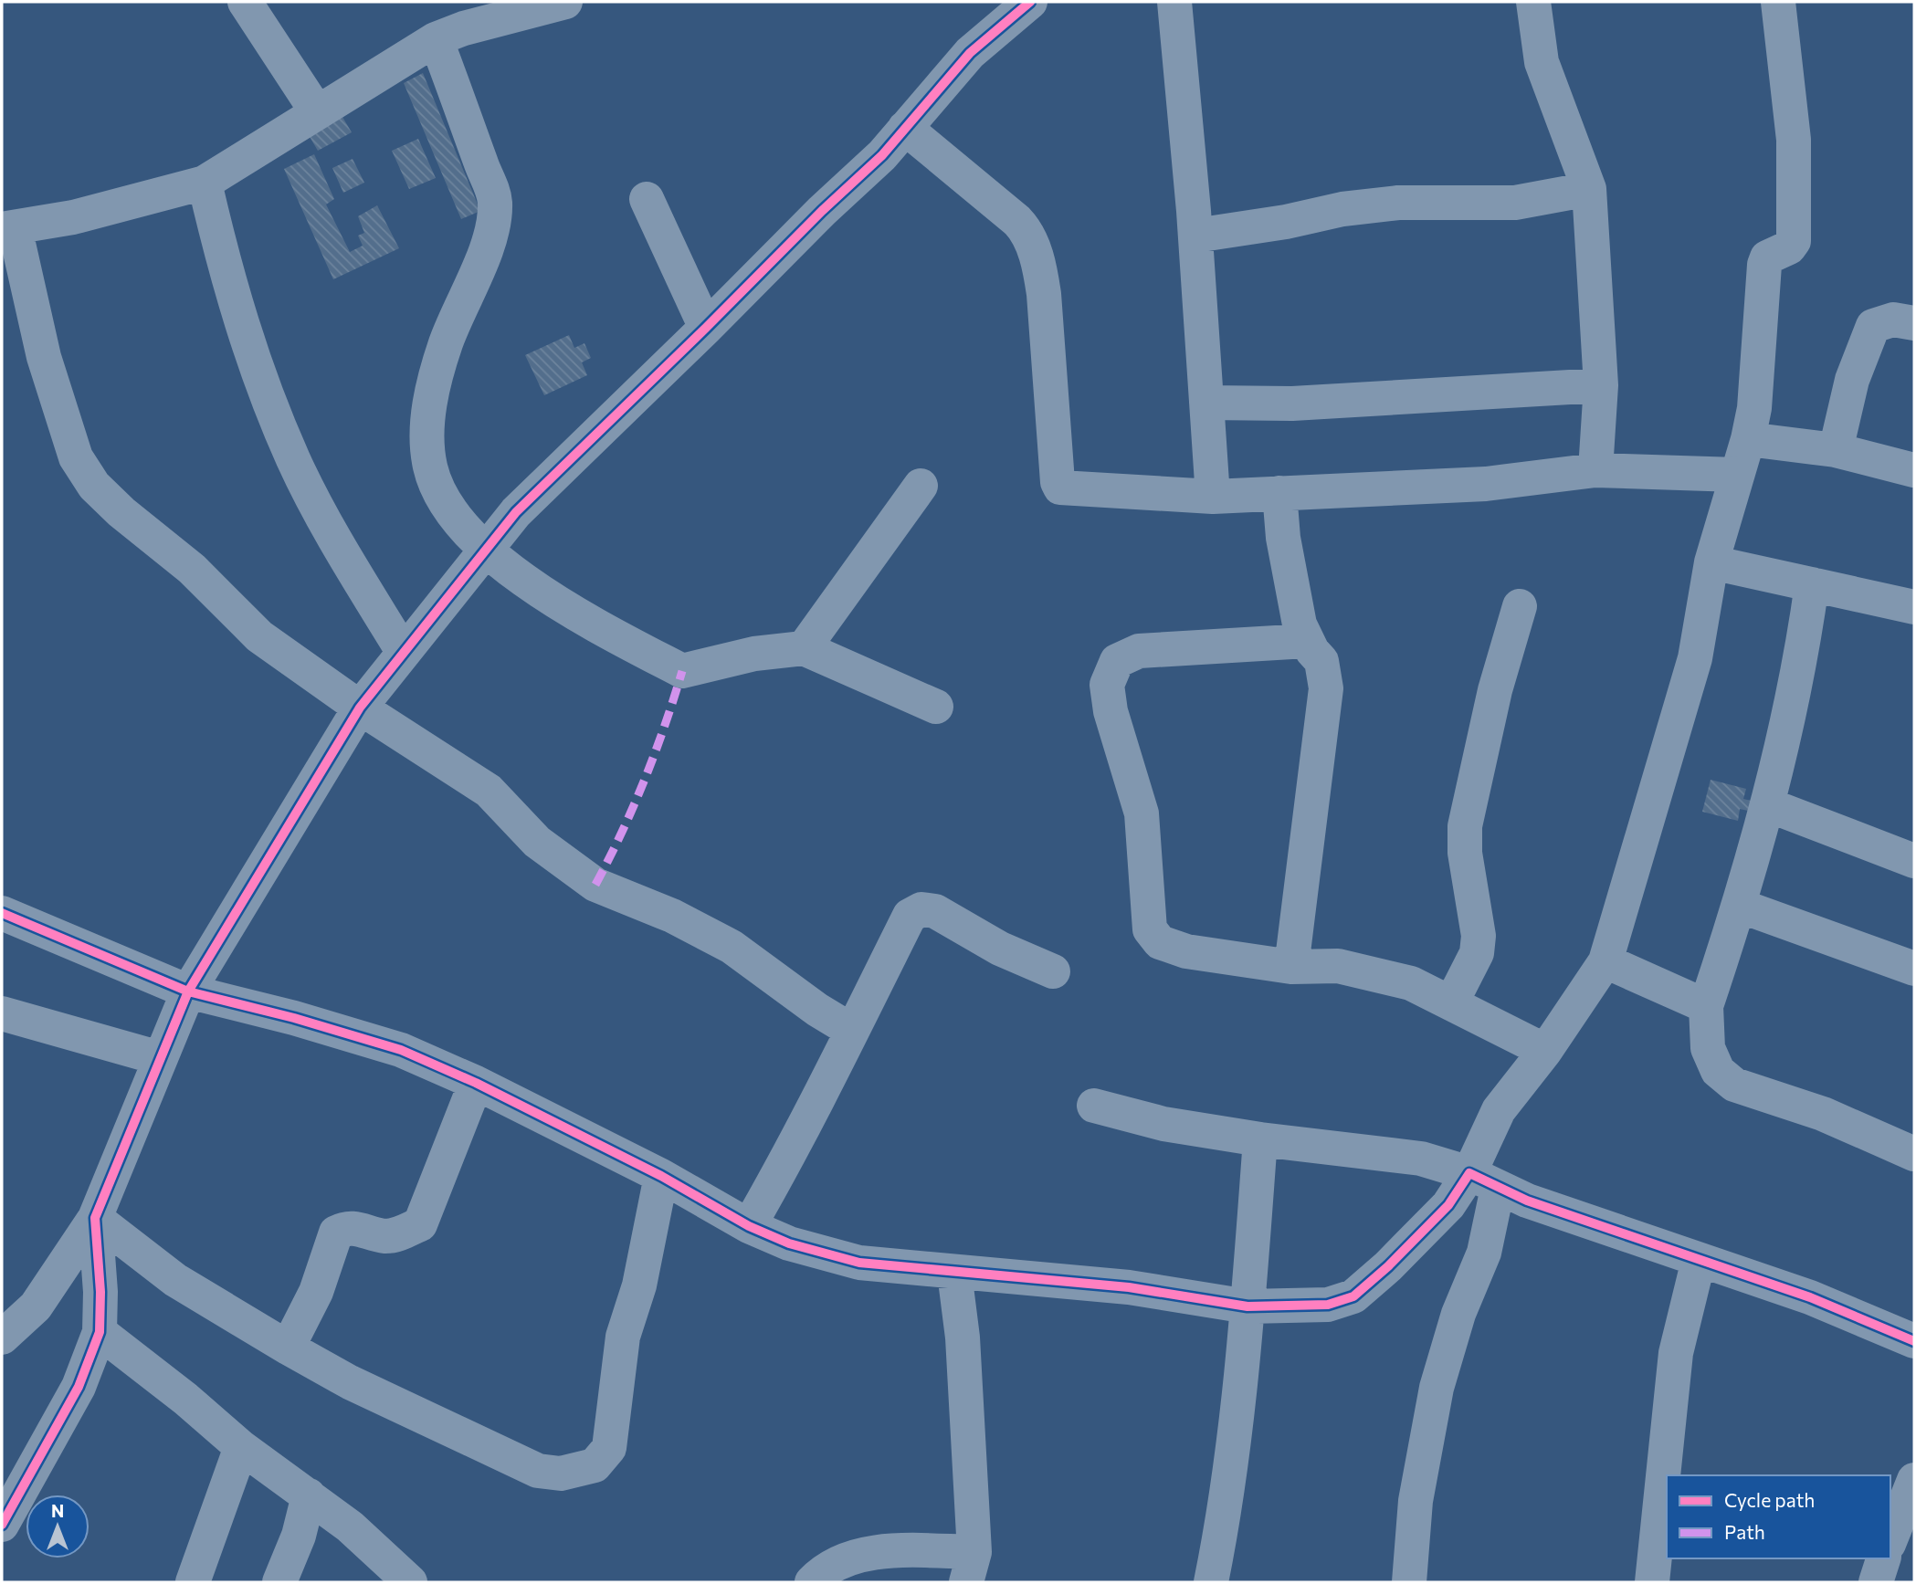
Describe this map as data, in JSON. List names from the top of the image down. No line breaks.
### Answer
{"legend":["Cycle path","Path"],"north":"top"}
